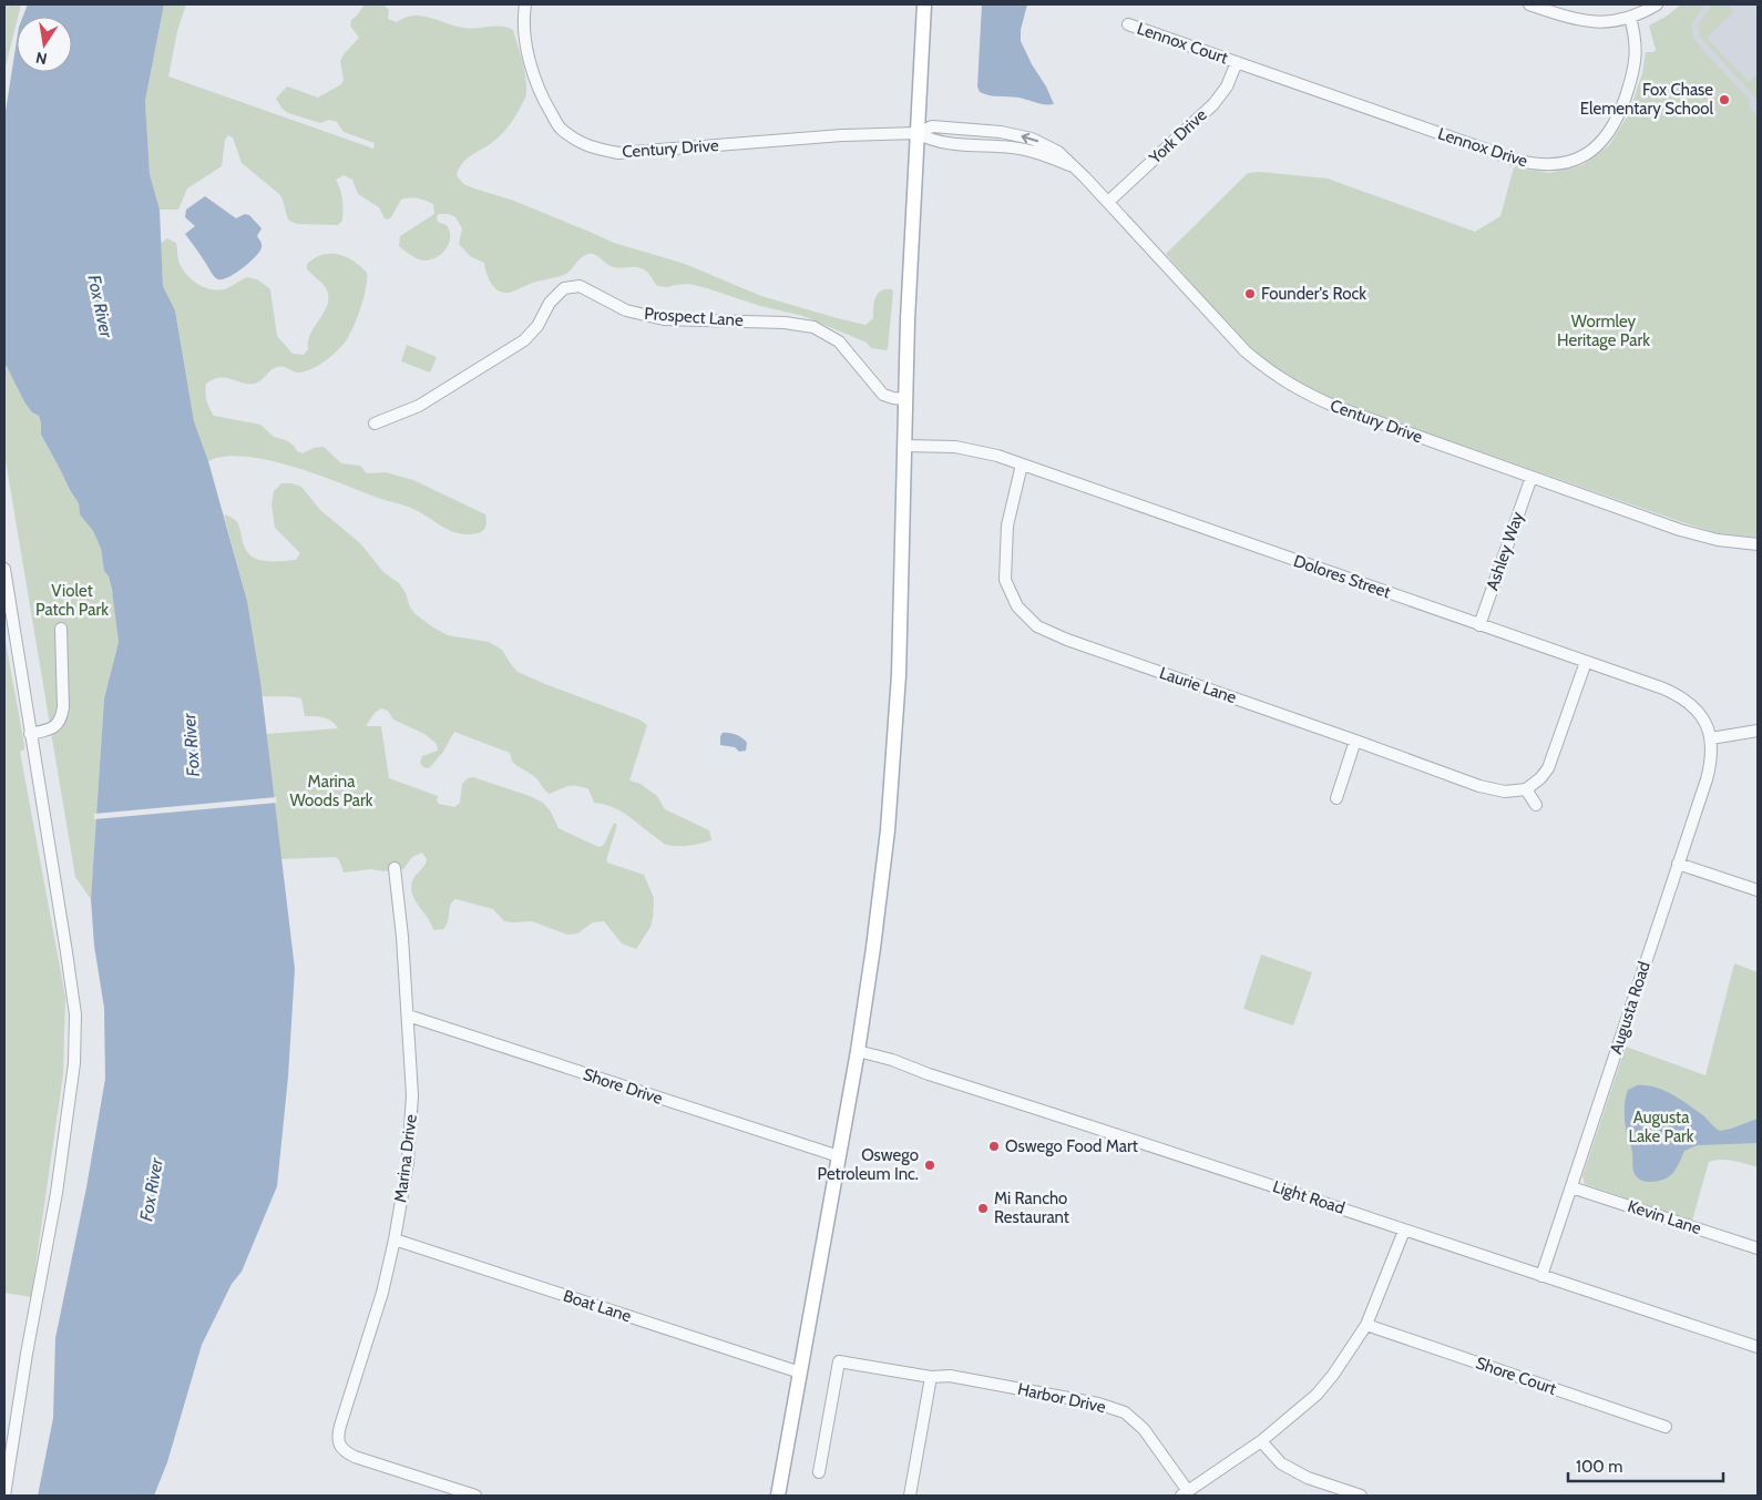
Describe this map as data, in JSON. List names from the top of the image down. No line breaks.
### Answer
{"streets":{"street":["Lennox Court","York Drive","Lennox Drive","Century Drive","Prospect Lane","Ashley Way","Dolores Street","Laurie Lane","Augusta Road","Shore Drive","Marina Drive","Light Road","Kevin Lane","Boat Lane","Shore Court","Harbor Drive"]},"crossings":[["Lennox Court","York Drive"],["Lennox Court","Lennox Drive"],["York Drive","Lennox Drive"],["York Drive","Century Drive"],["Century Drive","Ashley Way"],["Ashley Way","Dolores Street"],["Dolores Street","Laurie Lane"],["Dolores Street","Augusta Road"],["Augusta Road","Light Road"],["Augusta Road","Kevin Lane"],["Shore Drive","Marina Drive"],["Marina Drive","Boat Lane"]],"water":["Fox River"],"parks":["Wormley Heritage Park","Violet Patch Park","Marina Woods Park","Augusta Lake Park"],"places":["Fox Chase Elementary School","Founder's Rock","Oswego Food Mart","Oswego Petroleum Inc.","Mi Rancho Restaurant"],"scale_bar":"100 m","north":"bottom"}
